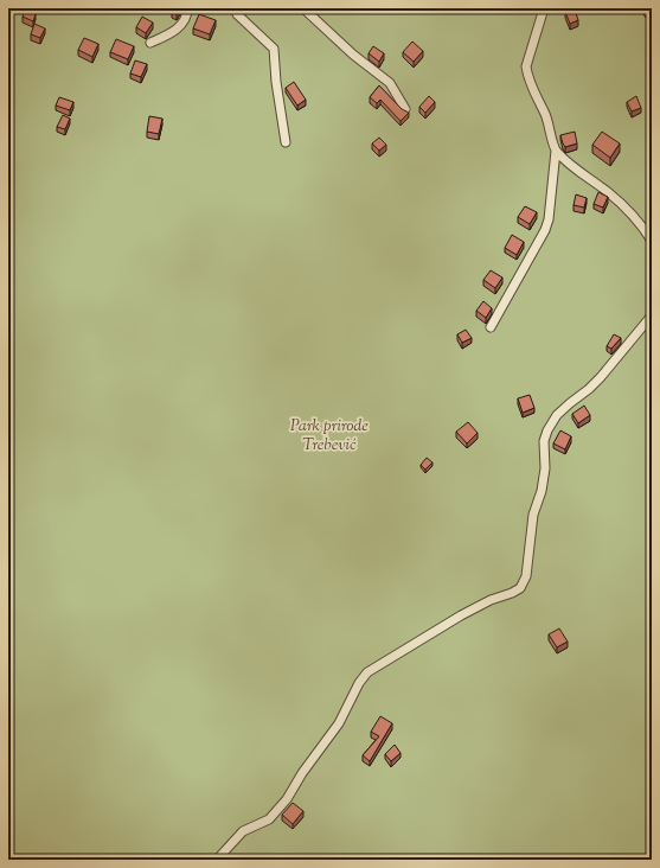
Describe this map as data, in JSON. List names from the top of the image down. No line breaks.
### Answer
{"parks":["Park prirode Trebević"]}
